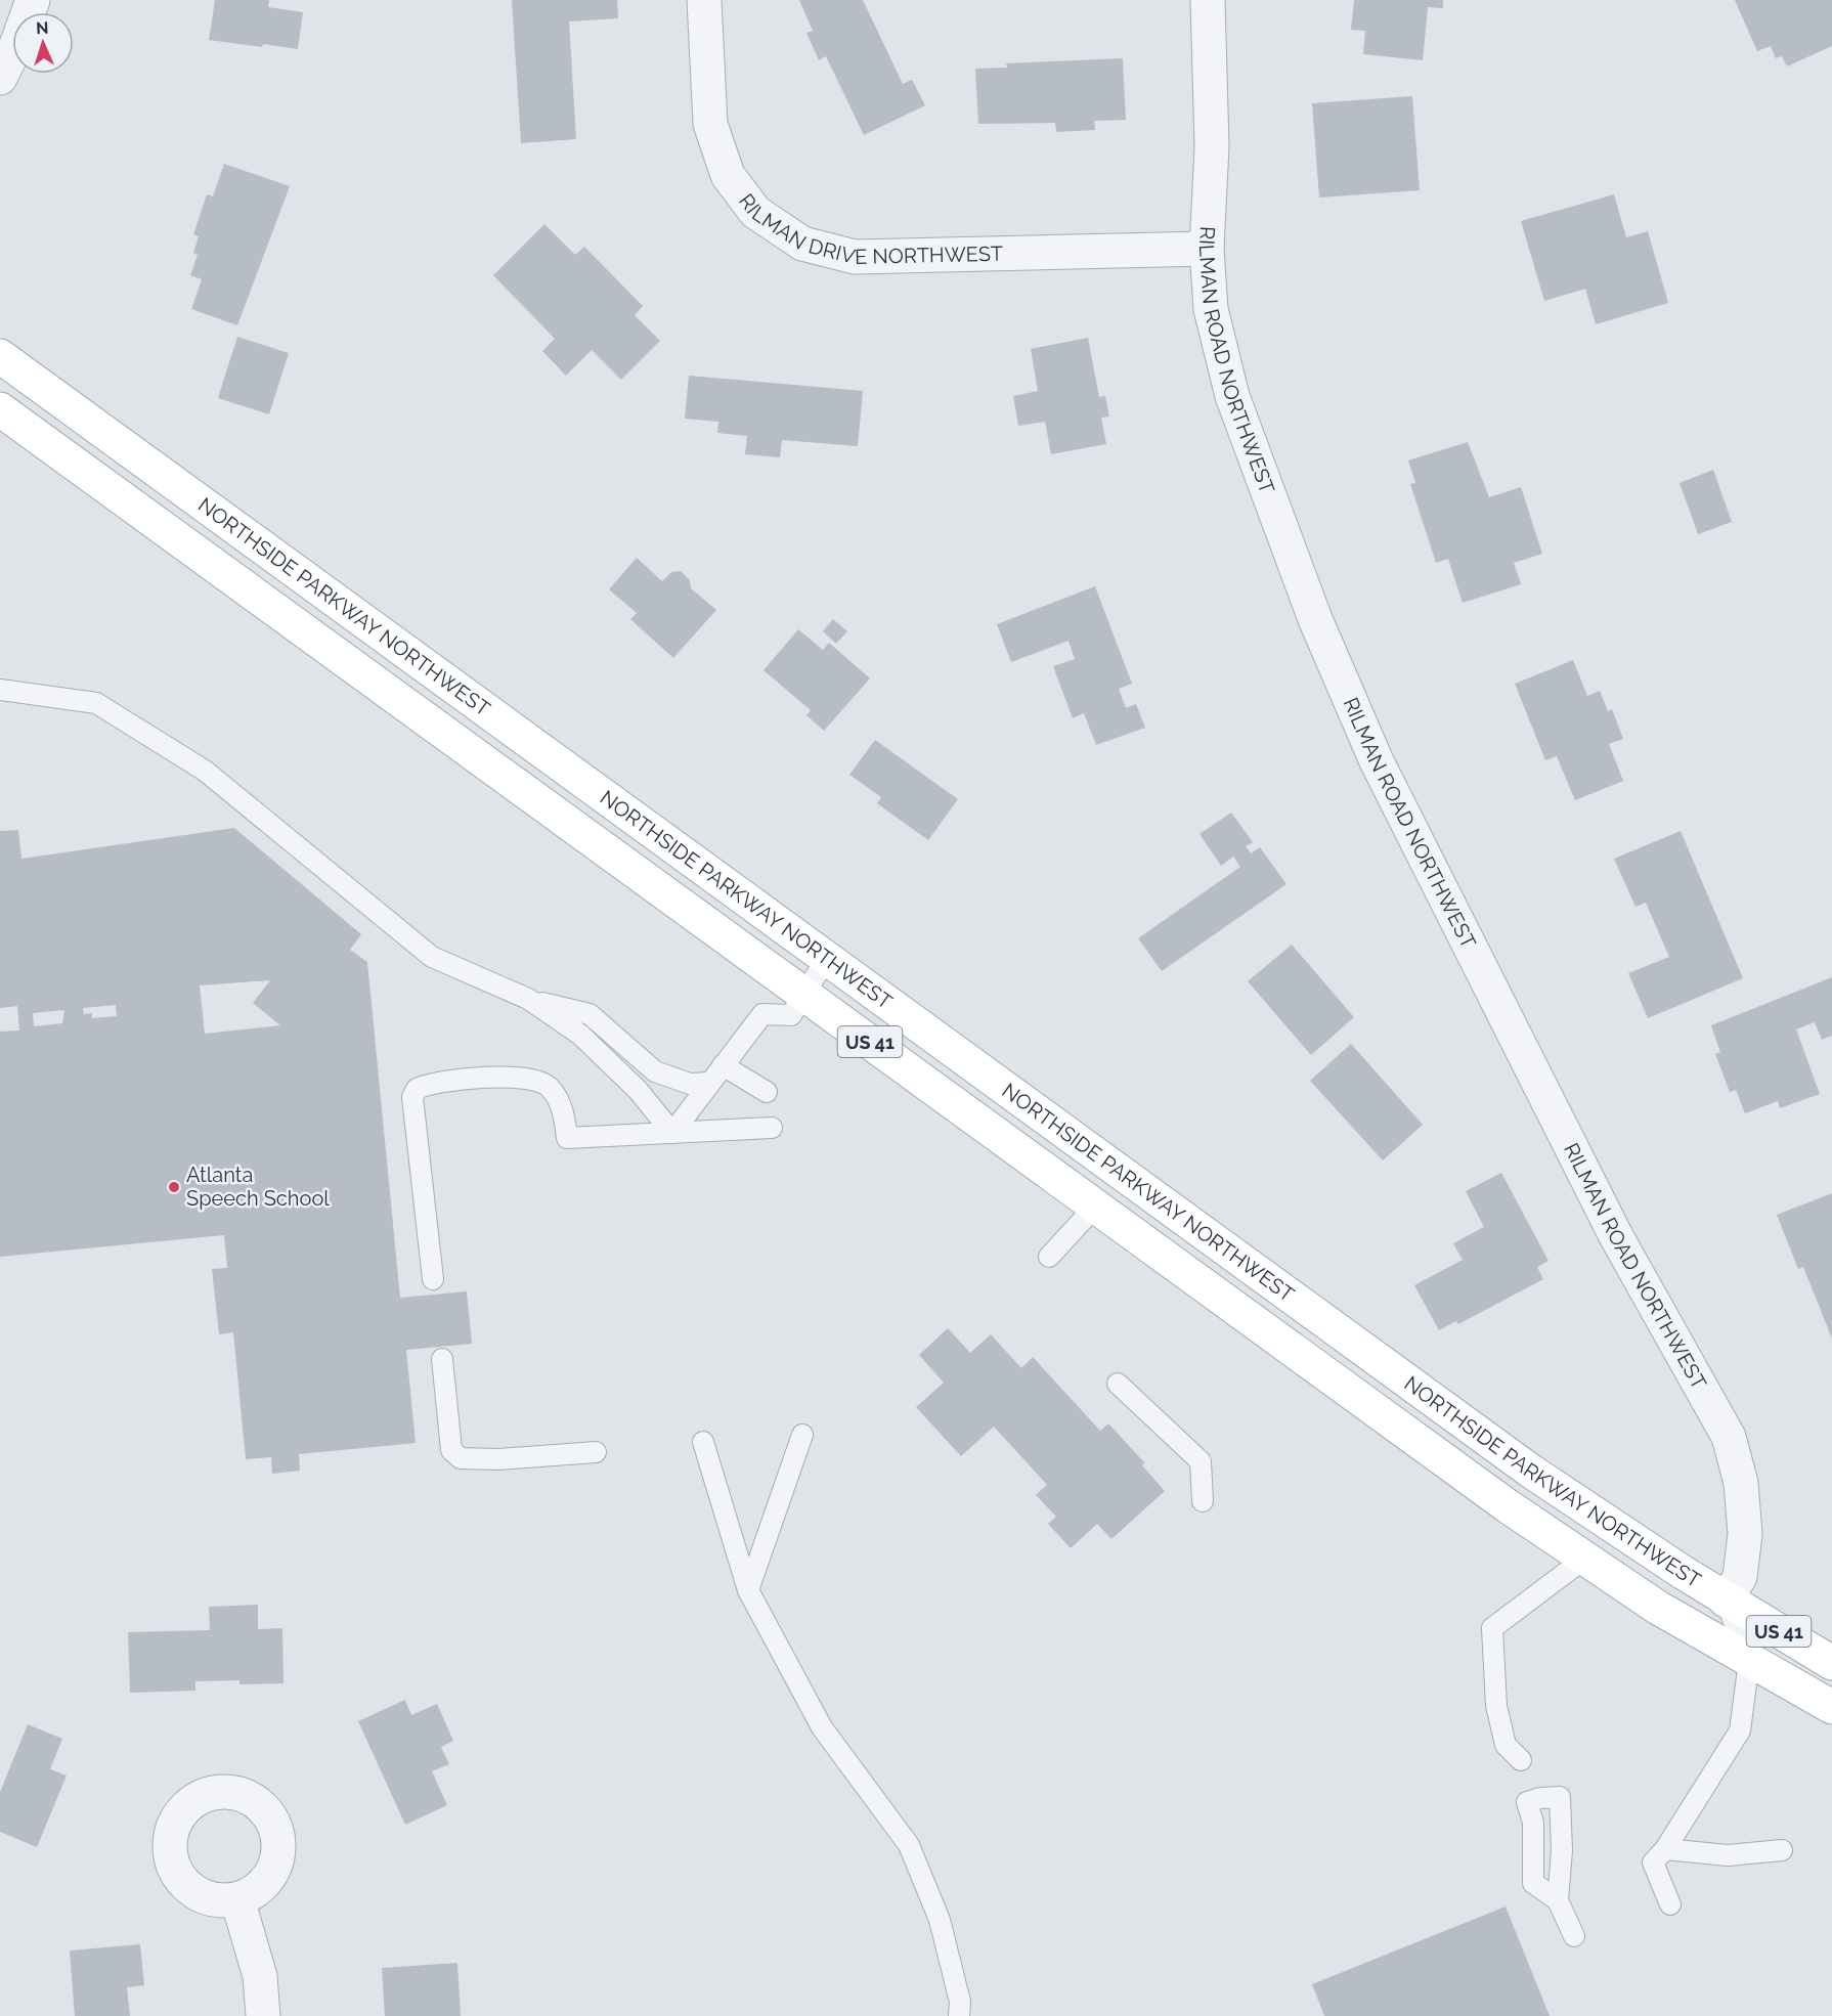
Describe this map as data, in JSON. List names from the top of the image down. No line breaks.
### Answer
{"streets":{"main road":["NORTHSIDE PARKWAY NORTHWEST","US 41"],"street":["RILMAN DRIVE NORTHWEST","RILMAN ROAD NORTHWEST"]},"crossings":[["RILMAN DRIVE NORTHWEST","RILMAN ROAD NORTHWEST"],["RILMAN ROAD NORTHWEST","NORTHSIDE PARKWAY NORTHWEST"]],"places":["Atlanta Speech School"],"north":"top"}
